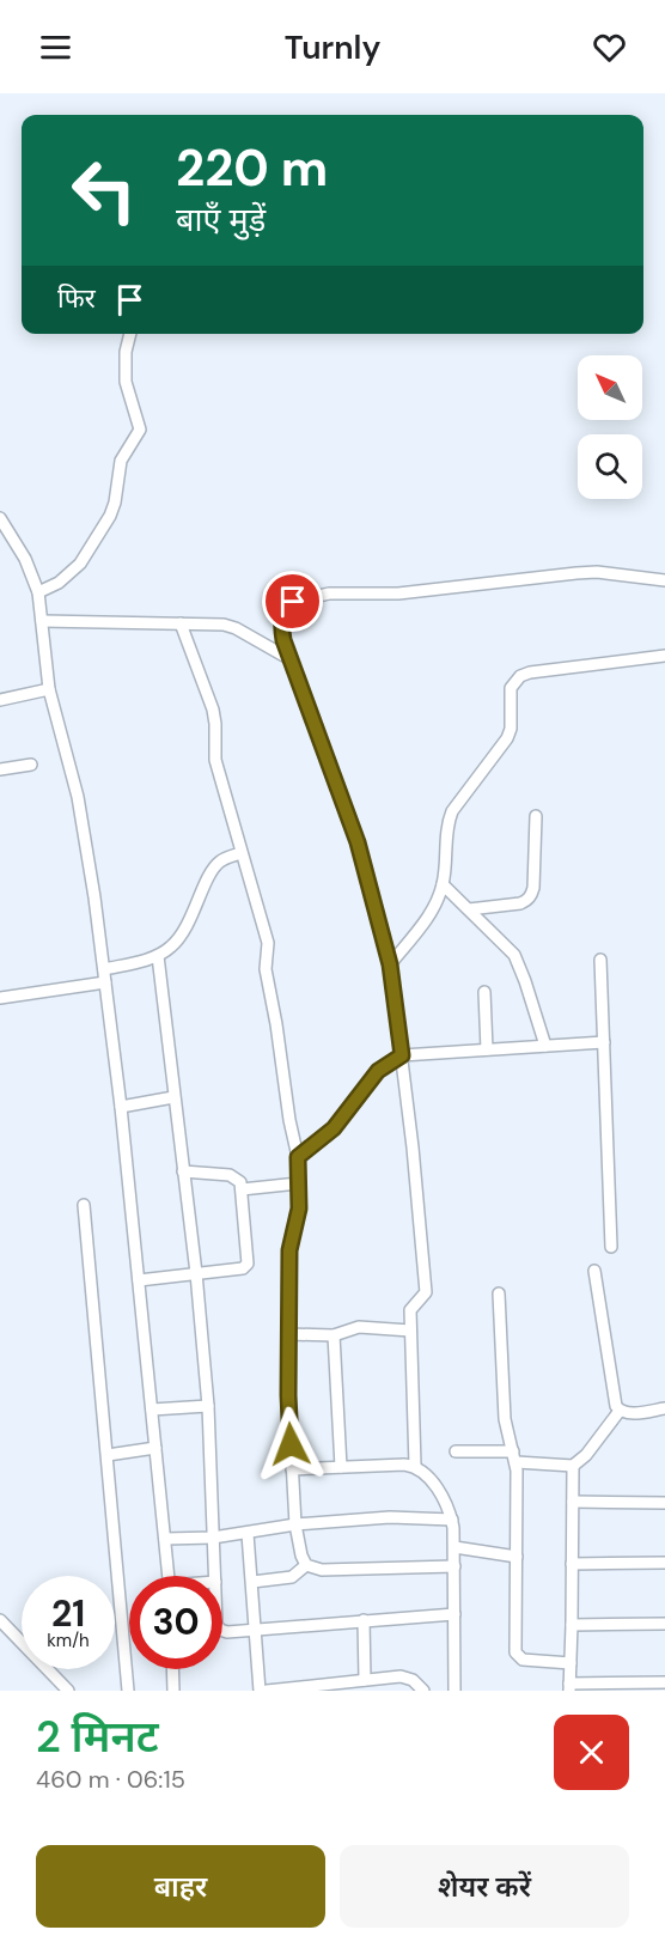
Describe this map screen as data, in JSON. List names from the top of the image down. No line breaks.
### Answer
{"north":"top left","page":{"header":"Turnly","turn":["220 m","बाएँ मुड़ें"],"then":"फिर","speed":"21 km/h","limit":"30","heading":["2 मिनट","460 m · 06:15"],"buttons":["बाहर","शेयर करें"]}}
